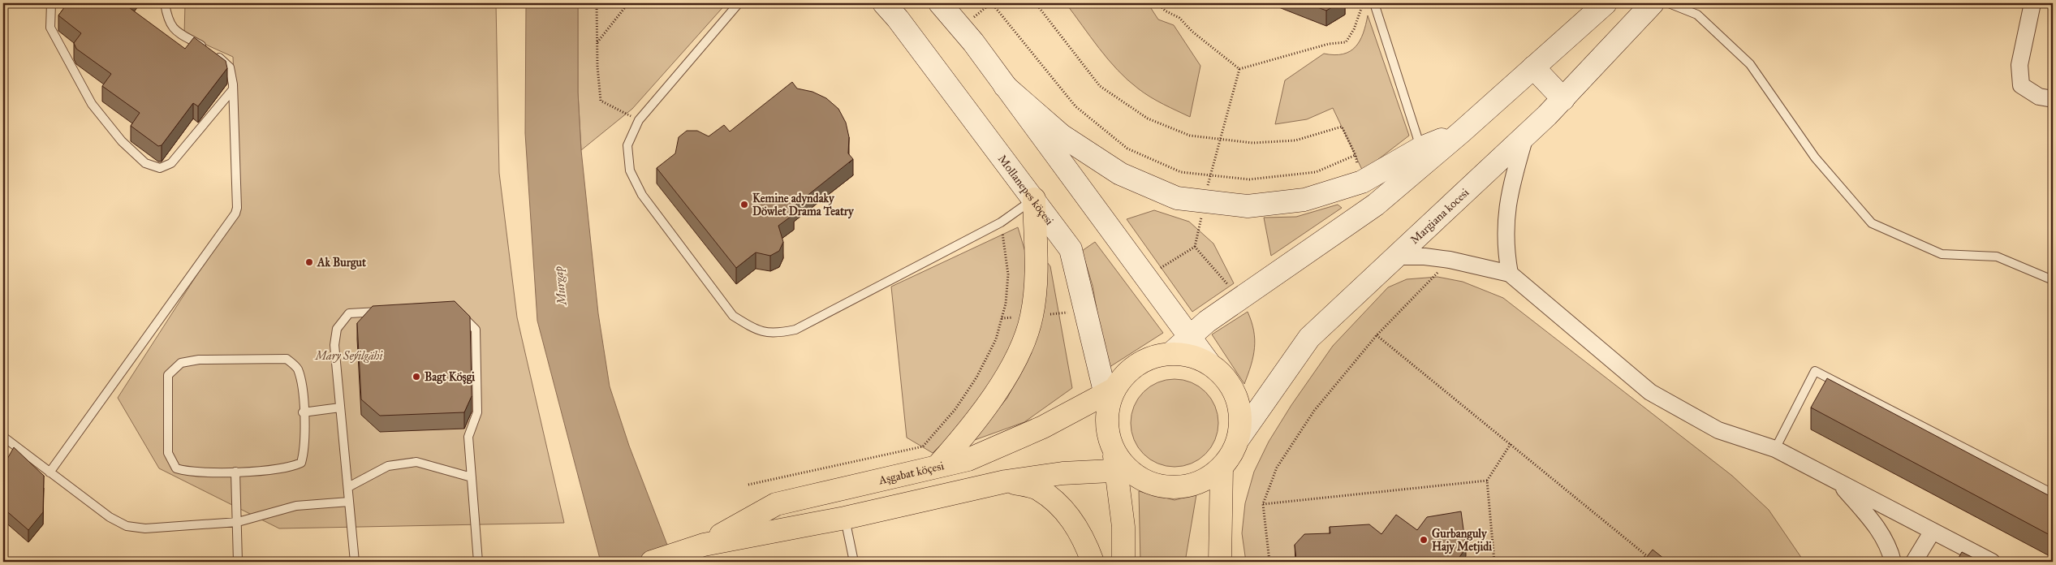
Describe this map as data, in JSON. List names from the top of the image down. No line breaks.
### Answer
{"streets":{"main road":["Mollanepes köçesi","Margiana kocesi","Aşgabat köçesi"]},"crossings":[["Mollanepes köçesi","Margiana kocesi"],["Mollanepes köçesi","Aşgabat köçesi"],["Margiana kocesi","Aşgabat köçesi"]],"water":["Murgap"],"parks":["Mary Seýilgähi"],"places":["Kemine adyndaky Döwlet Drama Teatry","Ak Burgut","Bagt Köşgi","Gurbanguly Hajy Metjidi"]}
